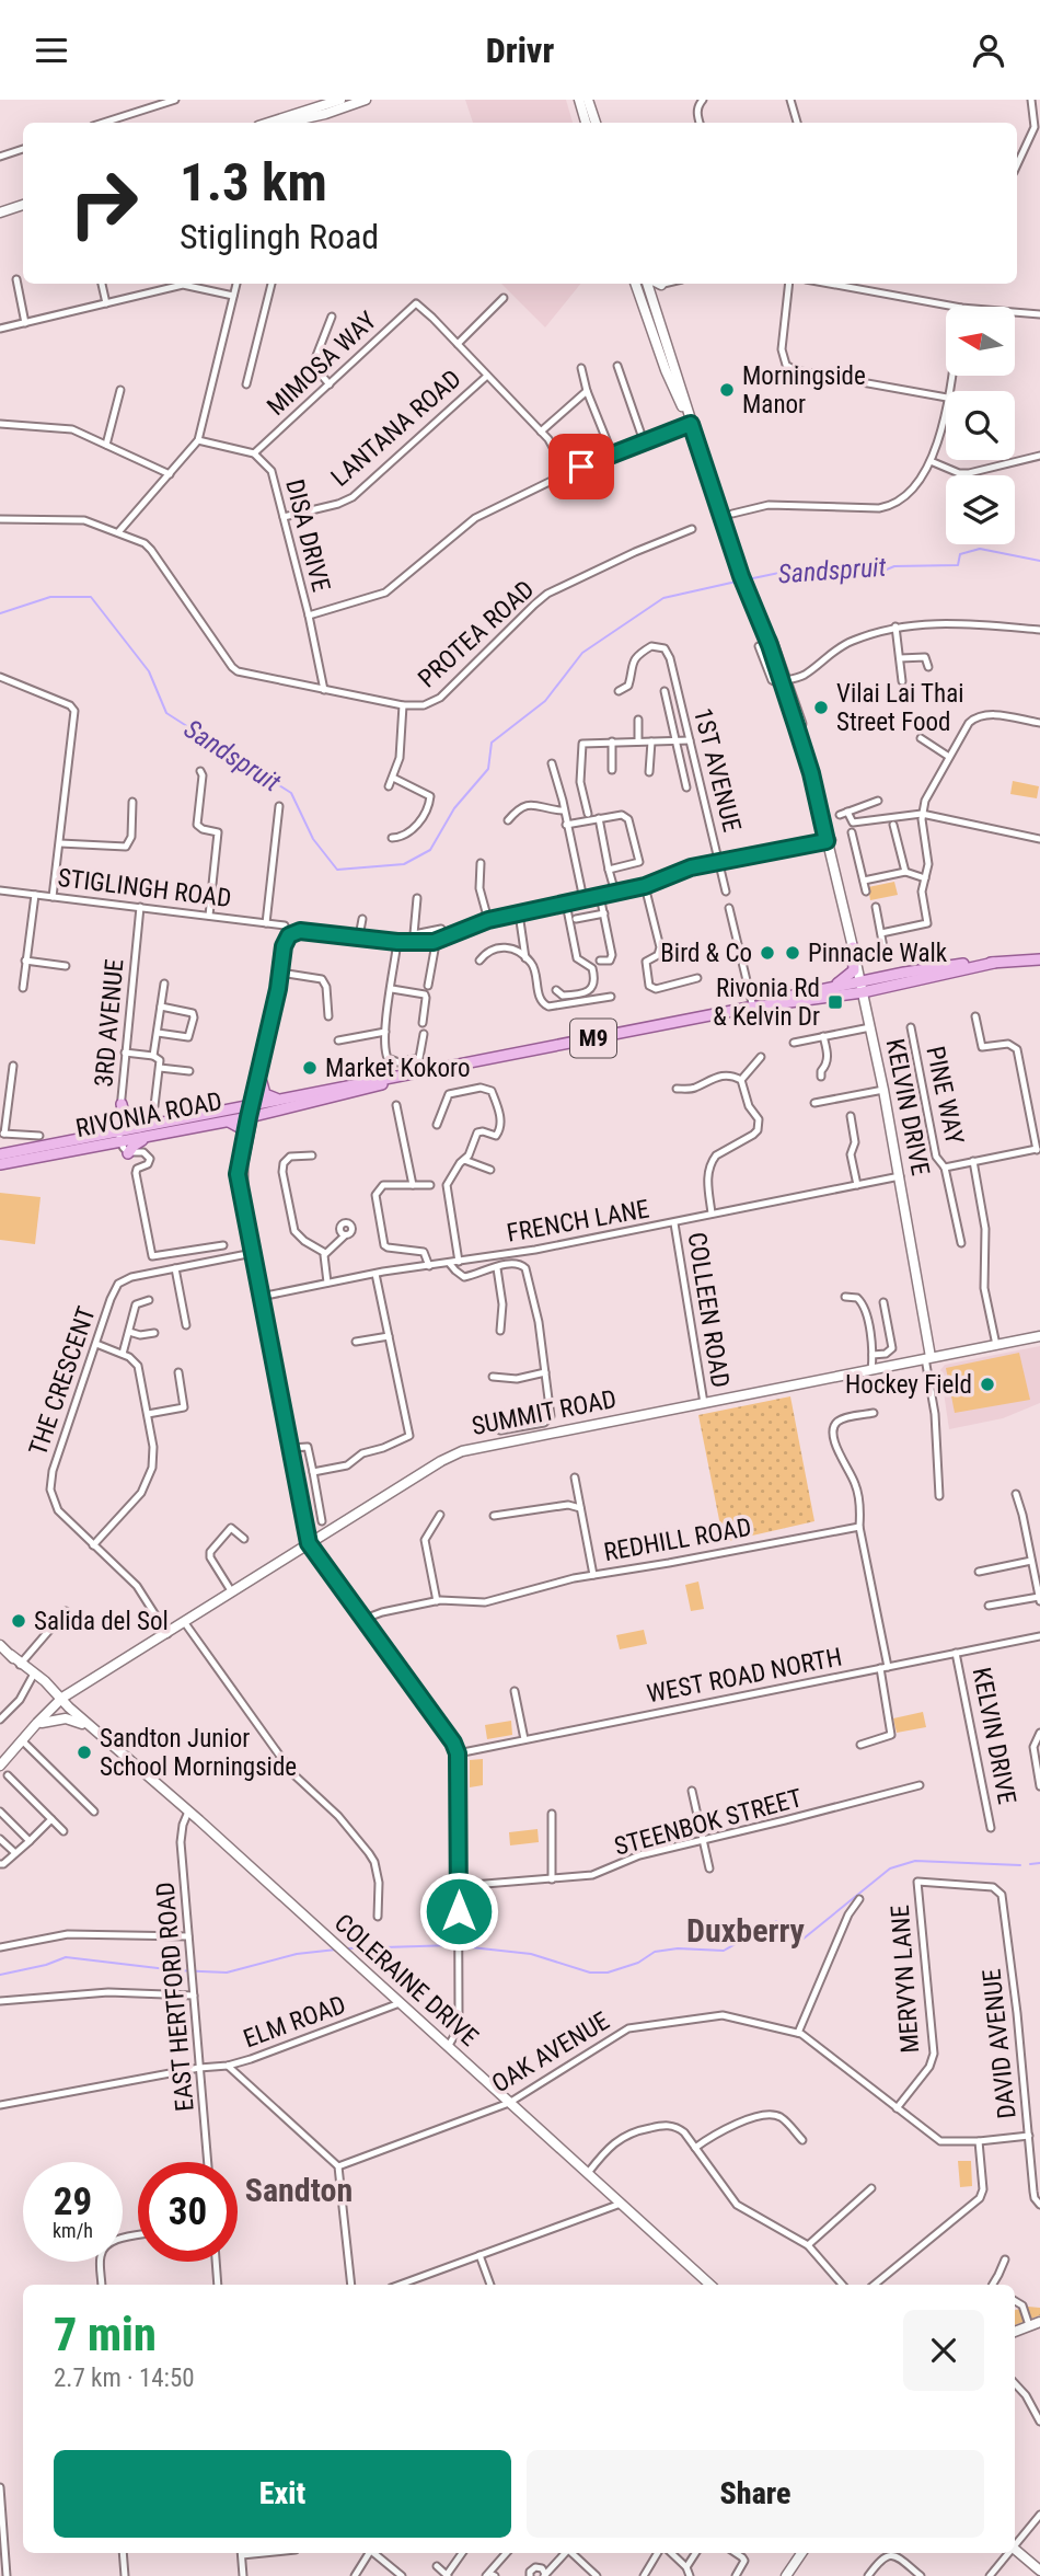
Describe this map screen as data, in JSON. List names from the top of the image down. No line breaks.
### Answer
{"streets":{"main road":["M9","KELVIN DRIVE","RIVONIA ROAD","SUMMIT ROAD","COLERAINE DRIVE"],"street":["MIMOSA WAY","LANTANA ROAD","DISA DRIVE","PROTEA ROAD","1ST AVENUE","STIGLINGH ROAD","3RD AVENUE","PINE WAY","FRENCH LANE","COLLEEN ROAD","THE CRESCENT","REDHILL ROAD","WEST ROAD NORTH","STEENBOK STREET","MERVYN LANE","EAST HERTFORD ROAD","ELM ROAD","DAVID AVENUE","OAK AVENUE"]},"crossings":[["MIMOSA WAY","DISA DRIVE"],["LANTANA ROAD","DISA DRIVE"],["DISA DRIVE","PROTEA ROAD"],["STIGLINGH ROAD","3RD AVENUE"],["3RD AVENUE","RIVONIA ROAD"],["KELVIN DRIVE","RIVONIA ROAD"],["KELVIN DRIVE","FRENCH LANE"],["KELVIN DRIVE","SUMMIT ROAD"],["KELVIN DRIVE","WEST ROAD NORTH"],["FRENCH LANE","COLLEEN ROAD"],["COLLEEN ROAD","SUMMIT ROAD"],["THE CRESCENT","SUMMIT ROAD"],["SUMMIT ROAD","COLERAINE DRIVE"],["MERVYN LANE","DAVID AVENUE"],["MERVYN LANE","OAK AVENUE"],["COLERAINE DRIVE","EAST HERTFORD ROAD"],["COLERAINE DRIVE","ELM ROAD"],["COLERAINE DRIVE","OAK AVENUE"],["EAST HERTFORD ROAD","ELM ROAD"],["DAVID AVENUE","OAK AVENUE"]],"districts":["Duxberry","Sandton"],"water":["Sandspruit"],"places":{"other":["Morningside Manor","Vilai Lai Thai Street Food","Bird & Co","Pinnacle Walk","Market Kokoro","Hockey Field","Salida del Sol","Sandton Junior School Morningside"],"transit":["Rivonia Rd & Kelvin Dr"]},"north":"left","page":{"header":"Drivr","turn":["1.3 km","Stiglingh Road"],"speed":"29 km/h","limit":"30","heading":["7 min","2.7 km · 14:50"],"buttons":["Exit","Share"]}}
